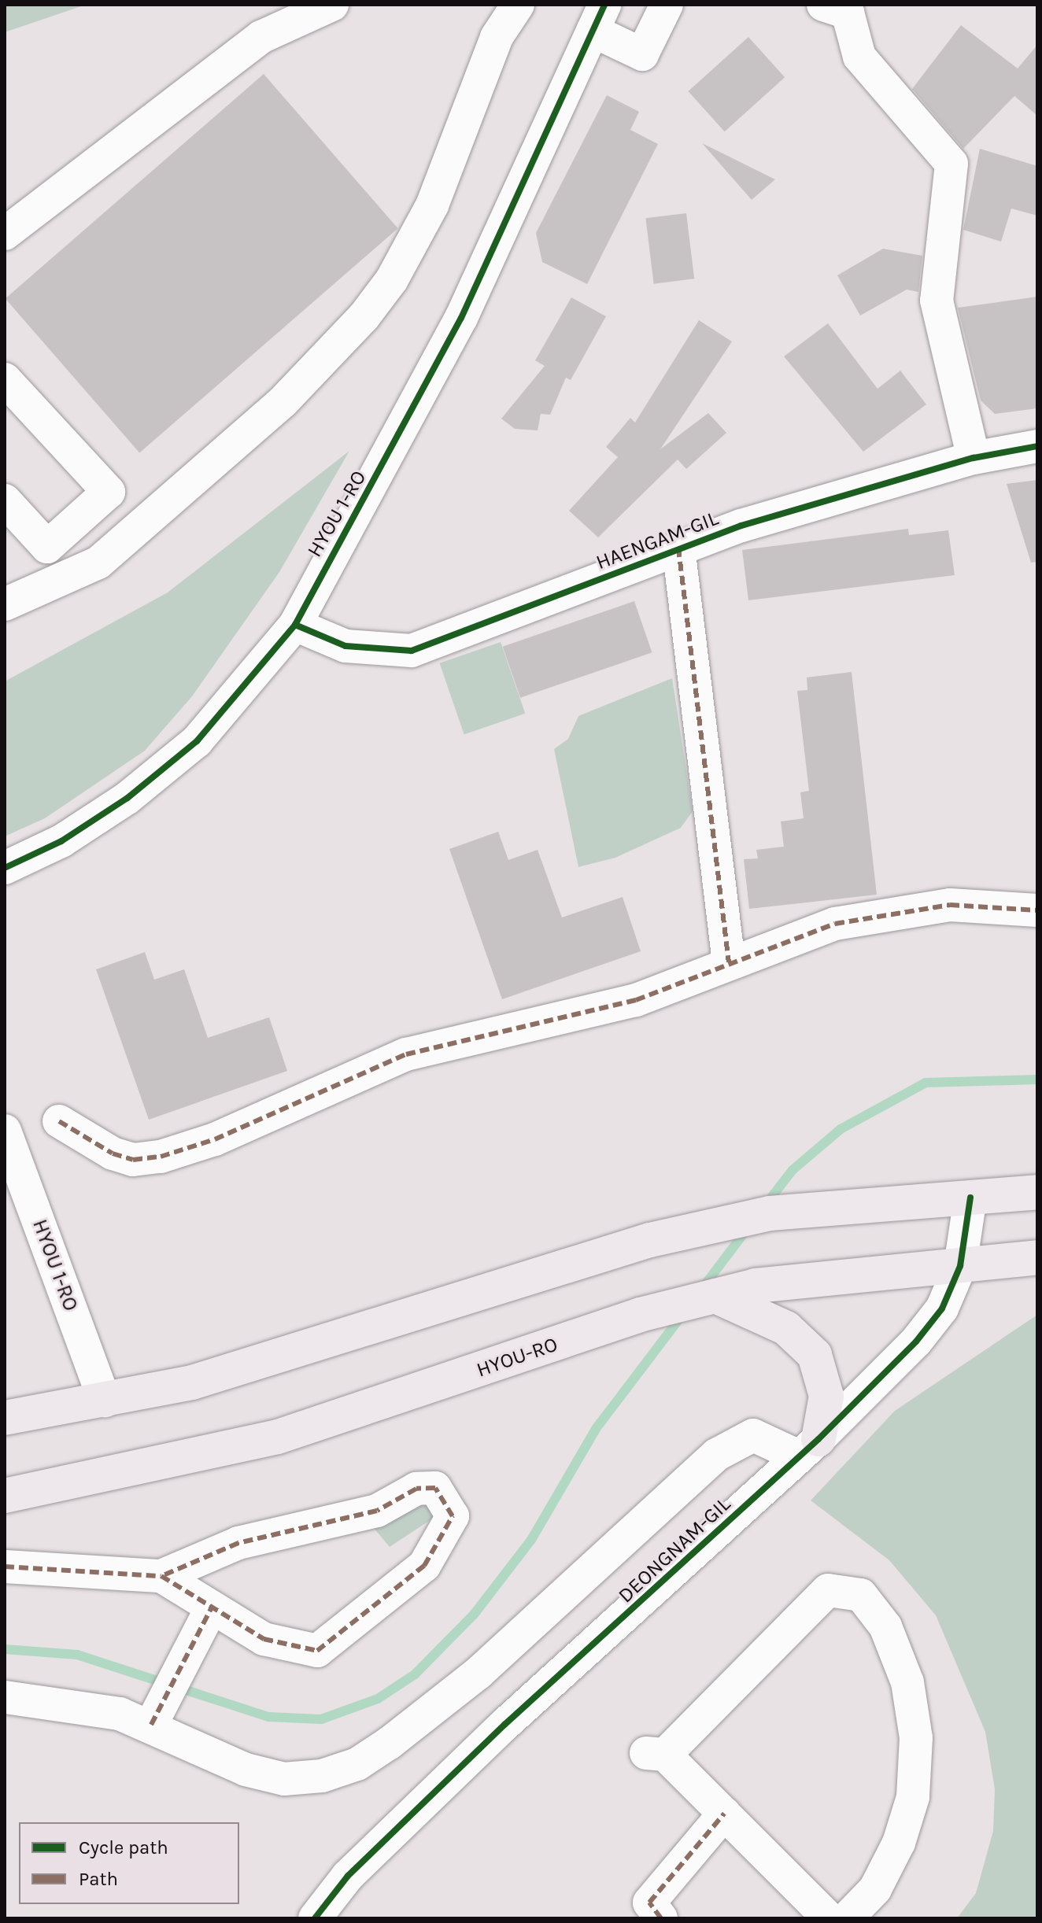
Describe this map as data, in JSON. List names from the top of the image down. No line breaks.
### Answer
{"streets":{"main road":["HYOU-RO"],"street":["HYOU 1-RO","HAENGAM-GIL","DEONGNAM-GIL"]},"crossings":[["HYOU 1-RO","HAENGAM-GIL"],["HYOU-RO","DEONGNAM-GIL"]],"legend":["Cycle path","Path"]}
